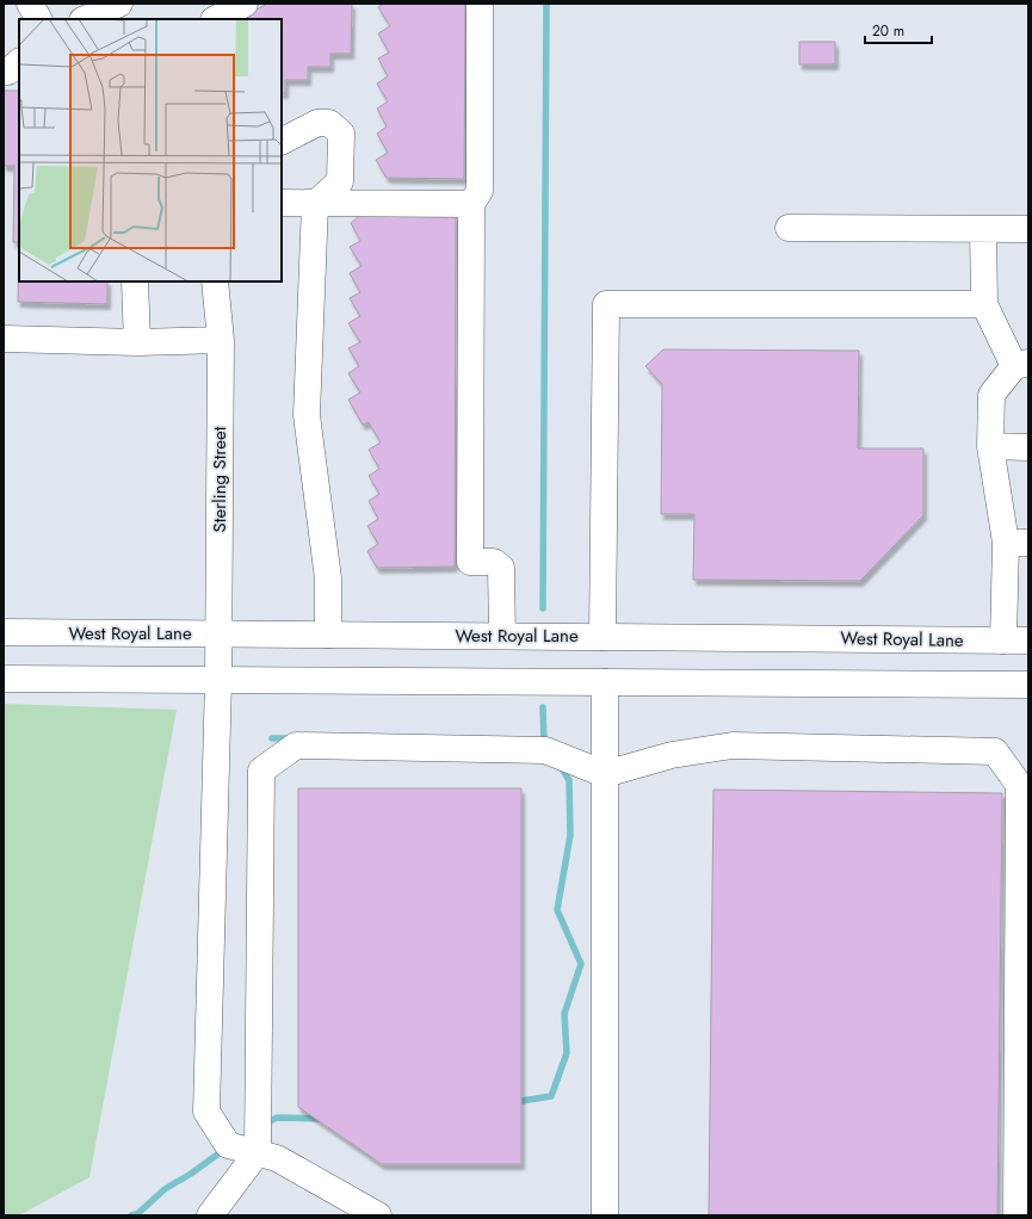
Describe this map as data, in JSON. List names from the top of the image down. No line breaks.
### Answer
{"streets":{"main road":["Sterling Street","West Royal Lane"]},"crossings":[["Sterling Street","West Royal Lane"]],"scale_bar":"20 m"}
